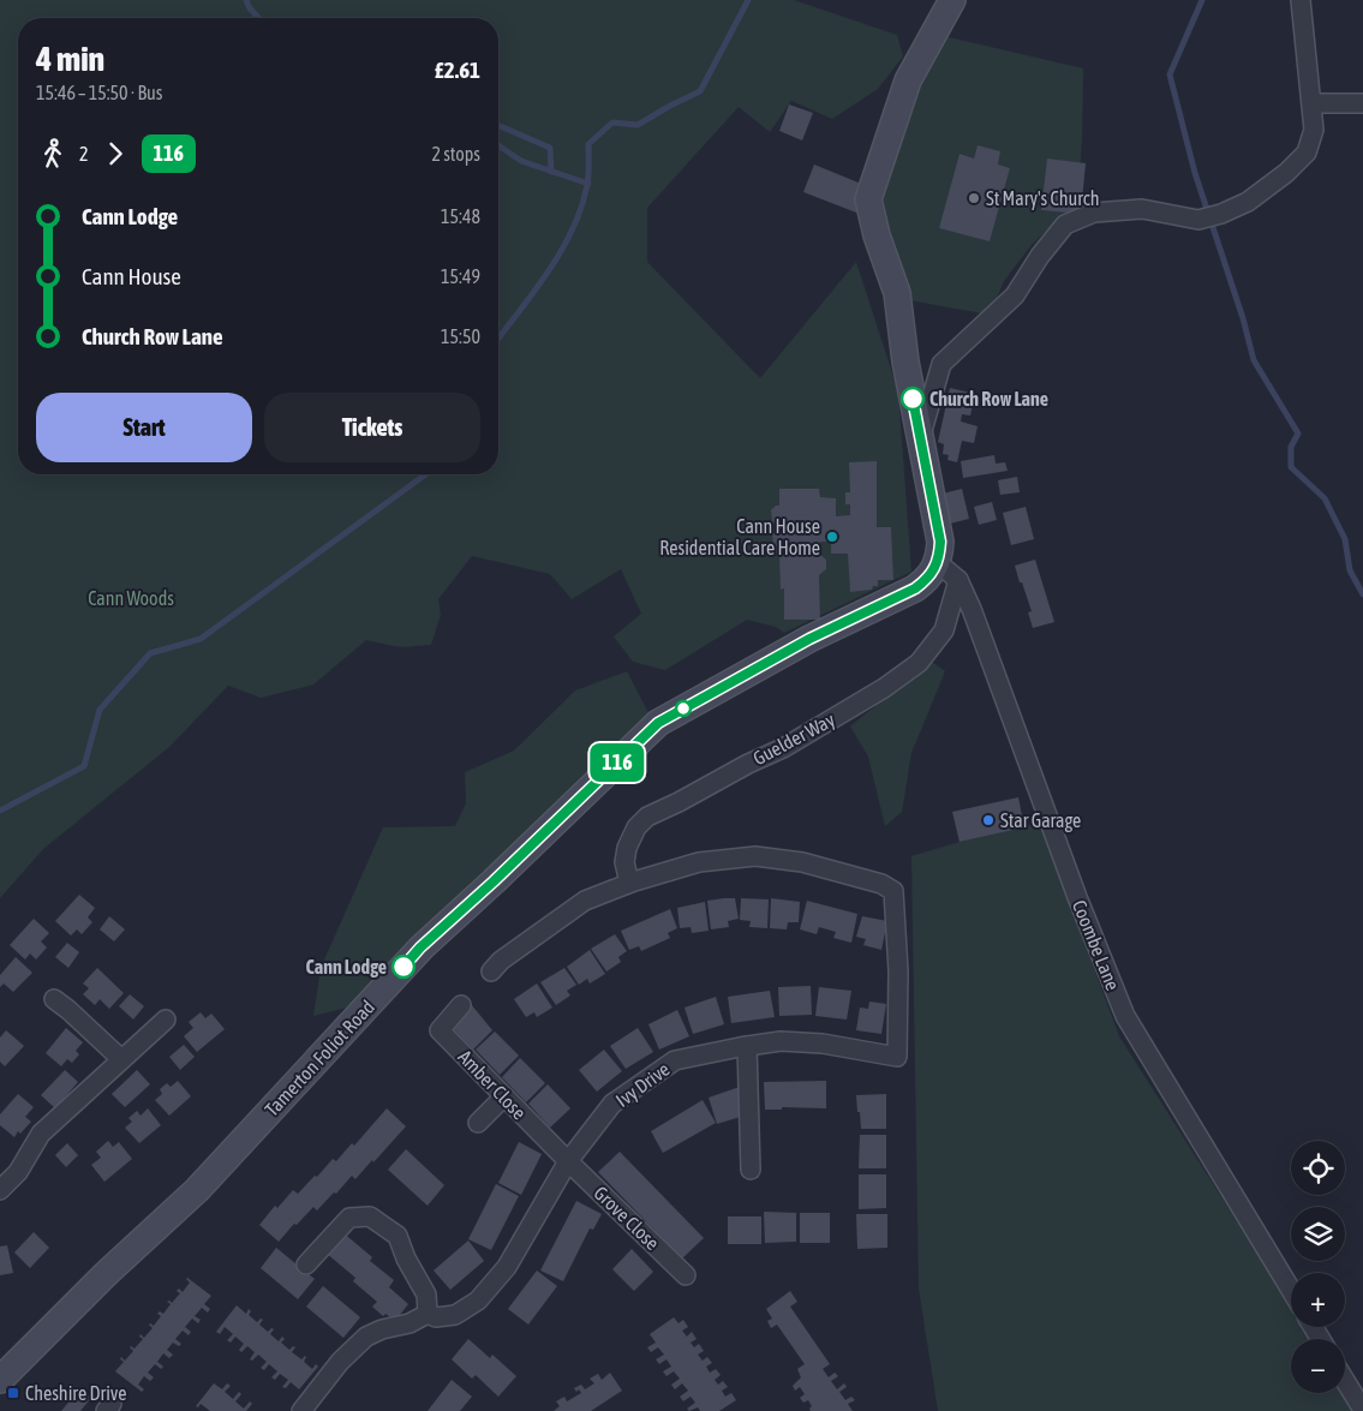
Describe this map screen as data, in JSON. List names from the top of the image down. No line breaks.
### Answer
{"streets":{"main road":["Tamerton Foliot Road"],"street":["Guelder Way","Coombe Lane","Amber Close","Ivy Drive","Grove Close"]},"crossings":[["Guelder Way","Coombe Lane"],["Guelder Way","Ivy Drive"],["Coombe Lane","Tamerton Foliot Road"],["Amber Close","Ivy Drive"],["Amber Close","Grove Close"],["Ivy Drive","Grove Close"]],"parks":["Cann Woods"],"places":{"other":["St Mary's Church","Church Row Lane","Cann House Residential Care Home","Star Garage","Cann Lodge"],"transit":["Cheshire Drive"]},"lines":["bus line 116"],"page":{"on_map":"116","heading":["4 min","15:46 – 15:50 · Bus","£2.61"],"legs":["2","116","2 stops"],"list":[{"name":"Cann Lodge","value":"15:48"},{"name":"Cann House","value":"15:49"},{"name":"Church Row Lane","value":"15:50"}],"buttons":["Start","Tickets"],"map_buttons":["+","−"]}}
